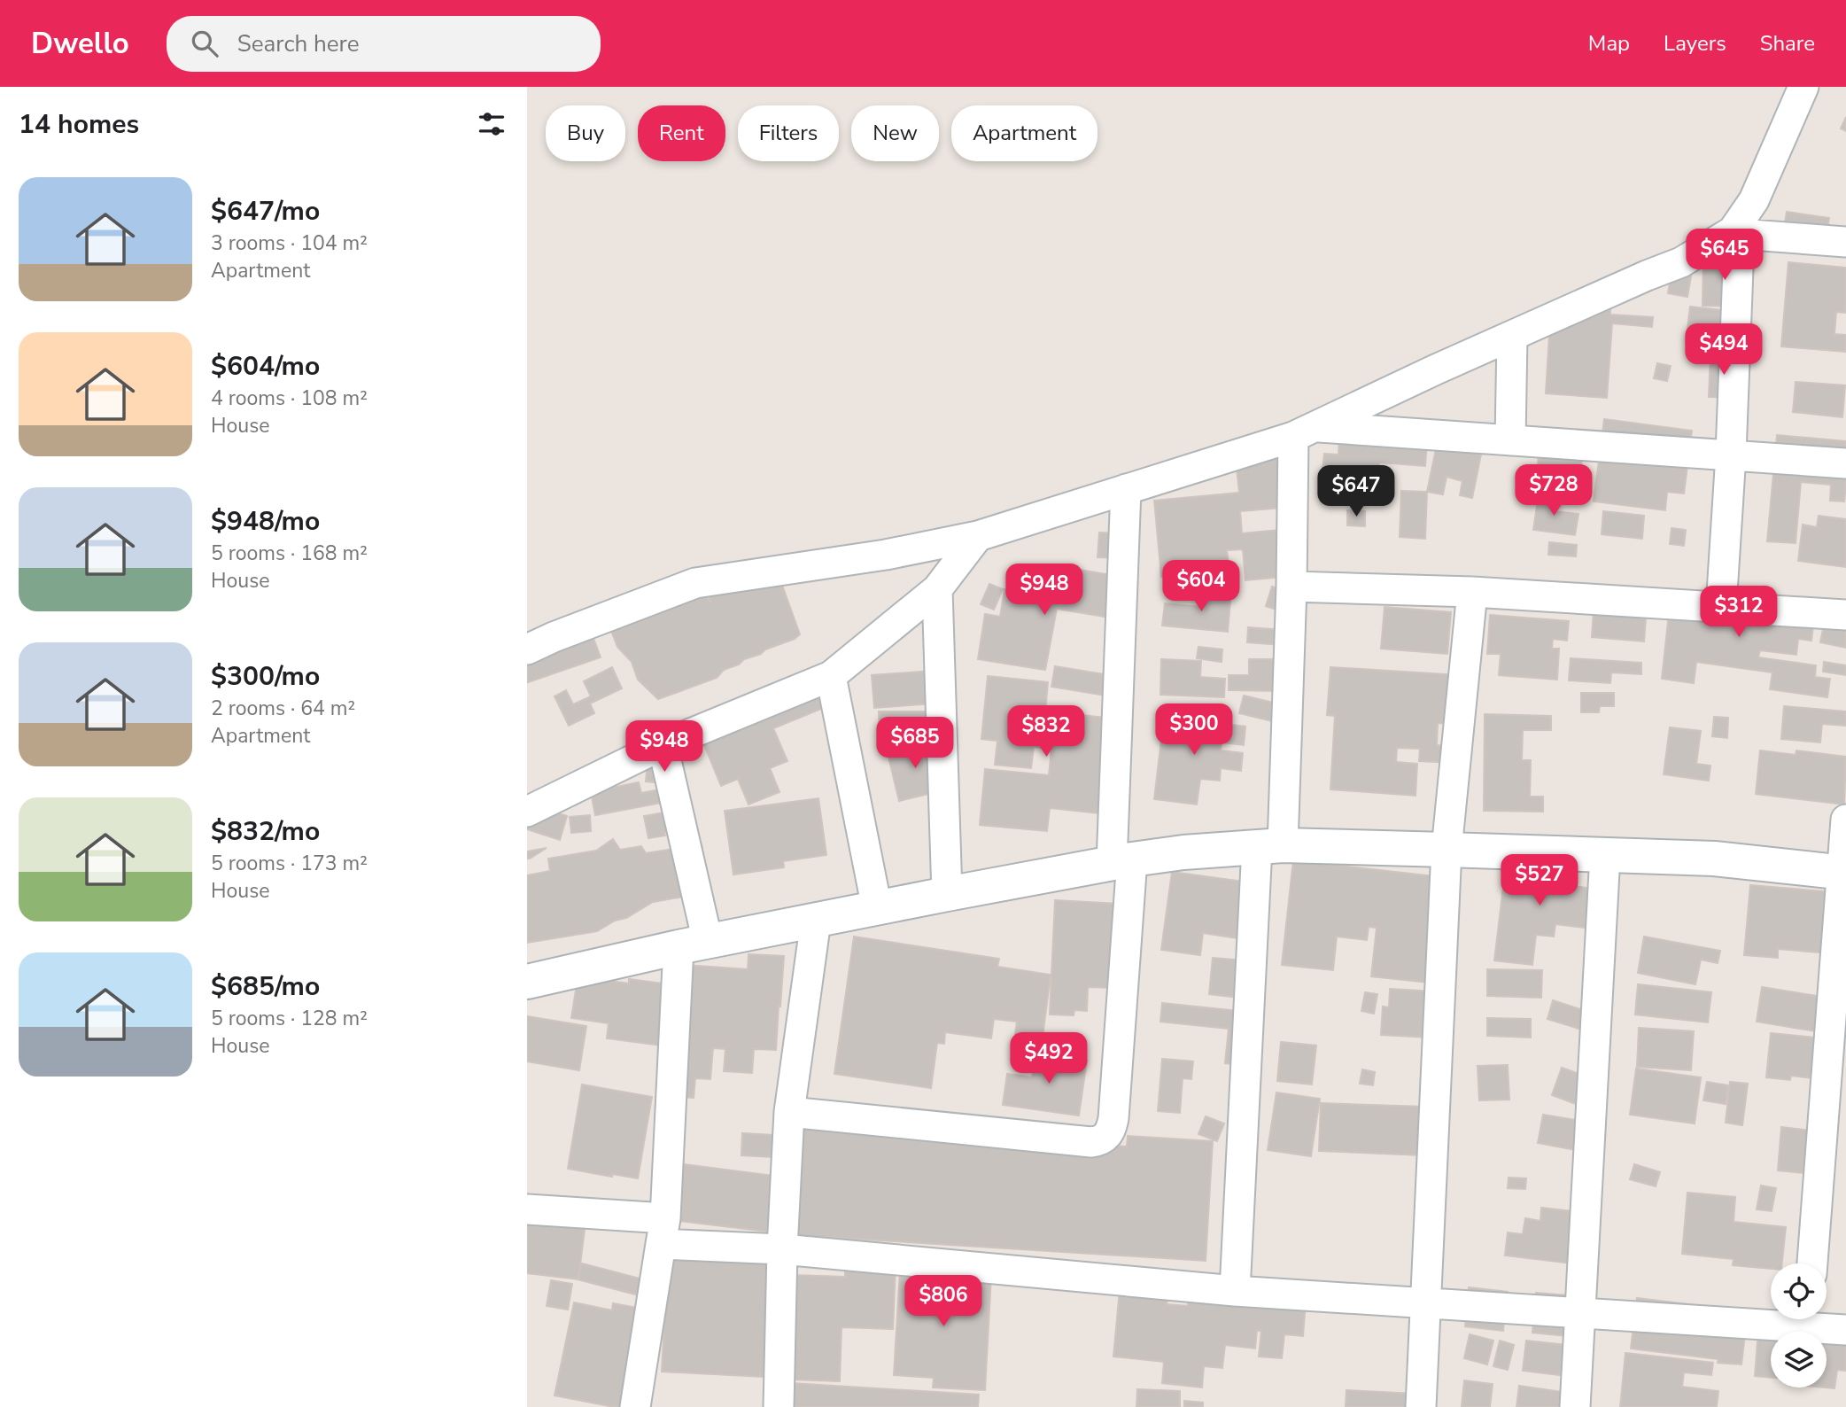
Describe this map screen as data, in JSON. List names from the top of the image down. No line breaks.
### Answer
{"page":{"header":"Dwello","search":"Search here","nav":["Map","Layers","Share"],"heading":"14 homes","chip":["Buy","Rent","Filters","New","Apartment"],"list":[{"name":"$647/mo","note":"3 rooms · 104 m² · Apartment"},{"name":"$604/mo","note":"4 rooms · 108 m² · House"},{"name":"$948/mo","note":"5 rooms · 168 m² · House"},{"name":"$300/mo","note":"2 rooms · 64 m² · Apartment"},{"name":"$832/mo","note":"5 rooms · 173 m² · House"},{"name":"$685/mo","note":"5 rooms · 128 m² · House"}],"price":["$645","$494","$728","$647","$604","$948","$312","$300","$832","$685","$948","$527","$492","$806"]}}
